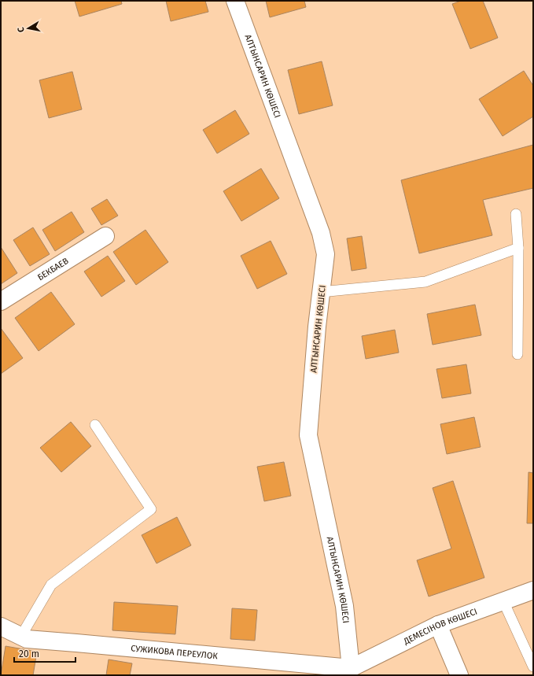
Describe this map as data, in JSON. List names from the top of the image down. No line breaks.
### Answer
{"streets":{"street":["АЛТЫНСАРИН КӨШЕСІ","БЕКБАЕВ","ДЕМЕСІНОВ КӨШЕСІ","СУЖИКОВА ПЕРЕУЛОК"]},"crossings":[["АЛТЫНСАРИН КӨШЕСІ","ДЕМЕСІНОВ КӨШЕСІ"],["АЛТЫНСАРИН КӨШЕСІ","СУЖИКОВА ПЕРЕУЛОК"],["ДЕМЕСІНОВ КӨШЕСІ","СУЖИКОВА ПЕРЕУЛОК"]],"scale_bar":"20 m","north":"left"}
